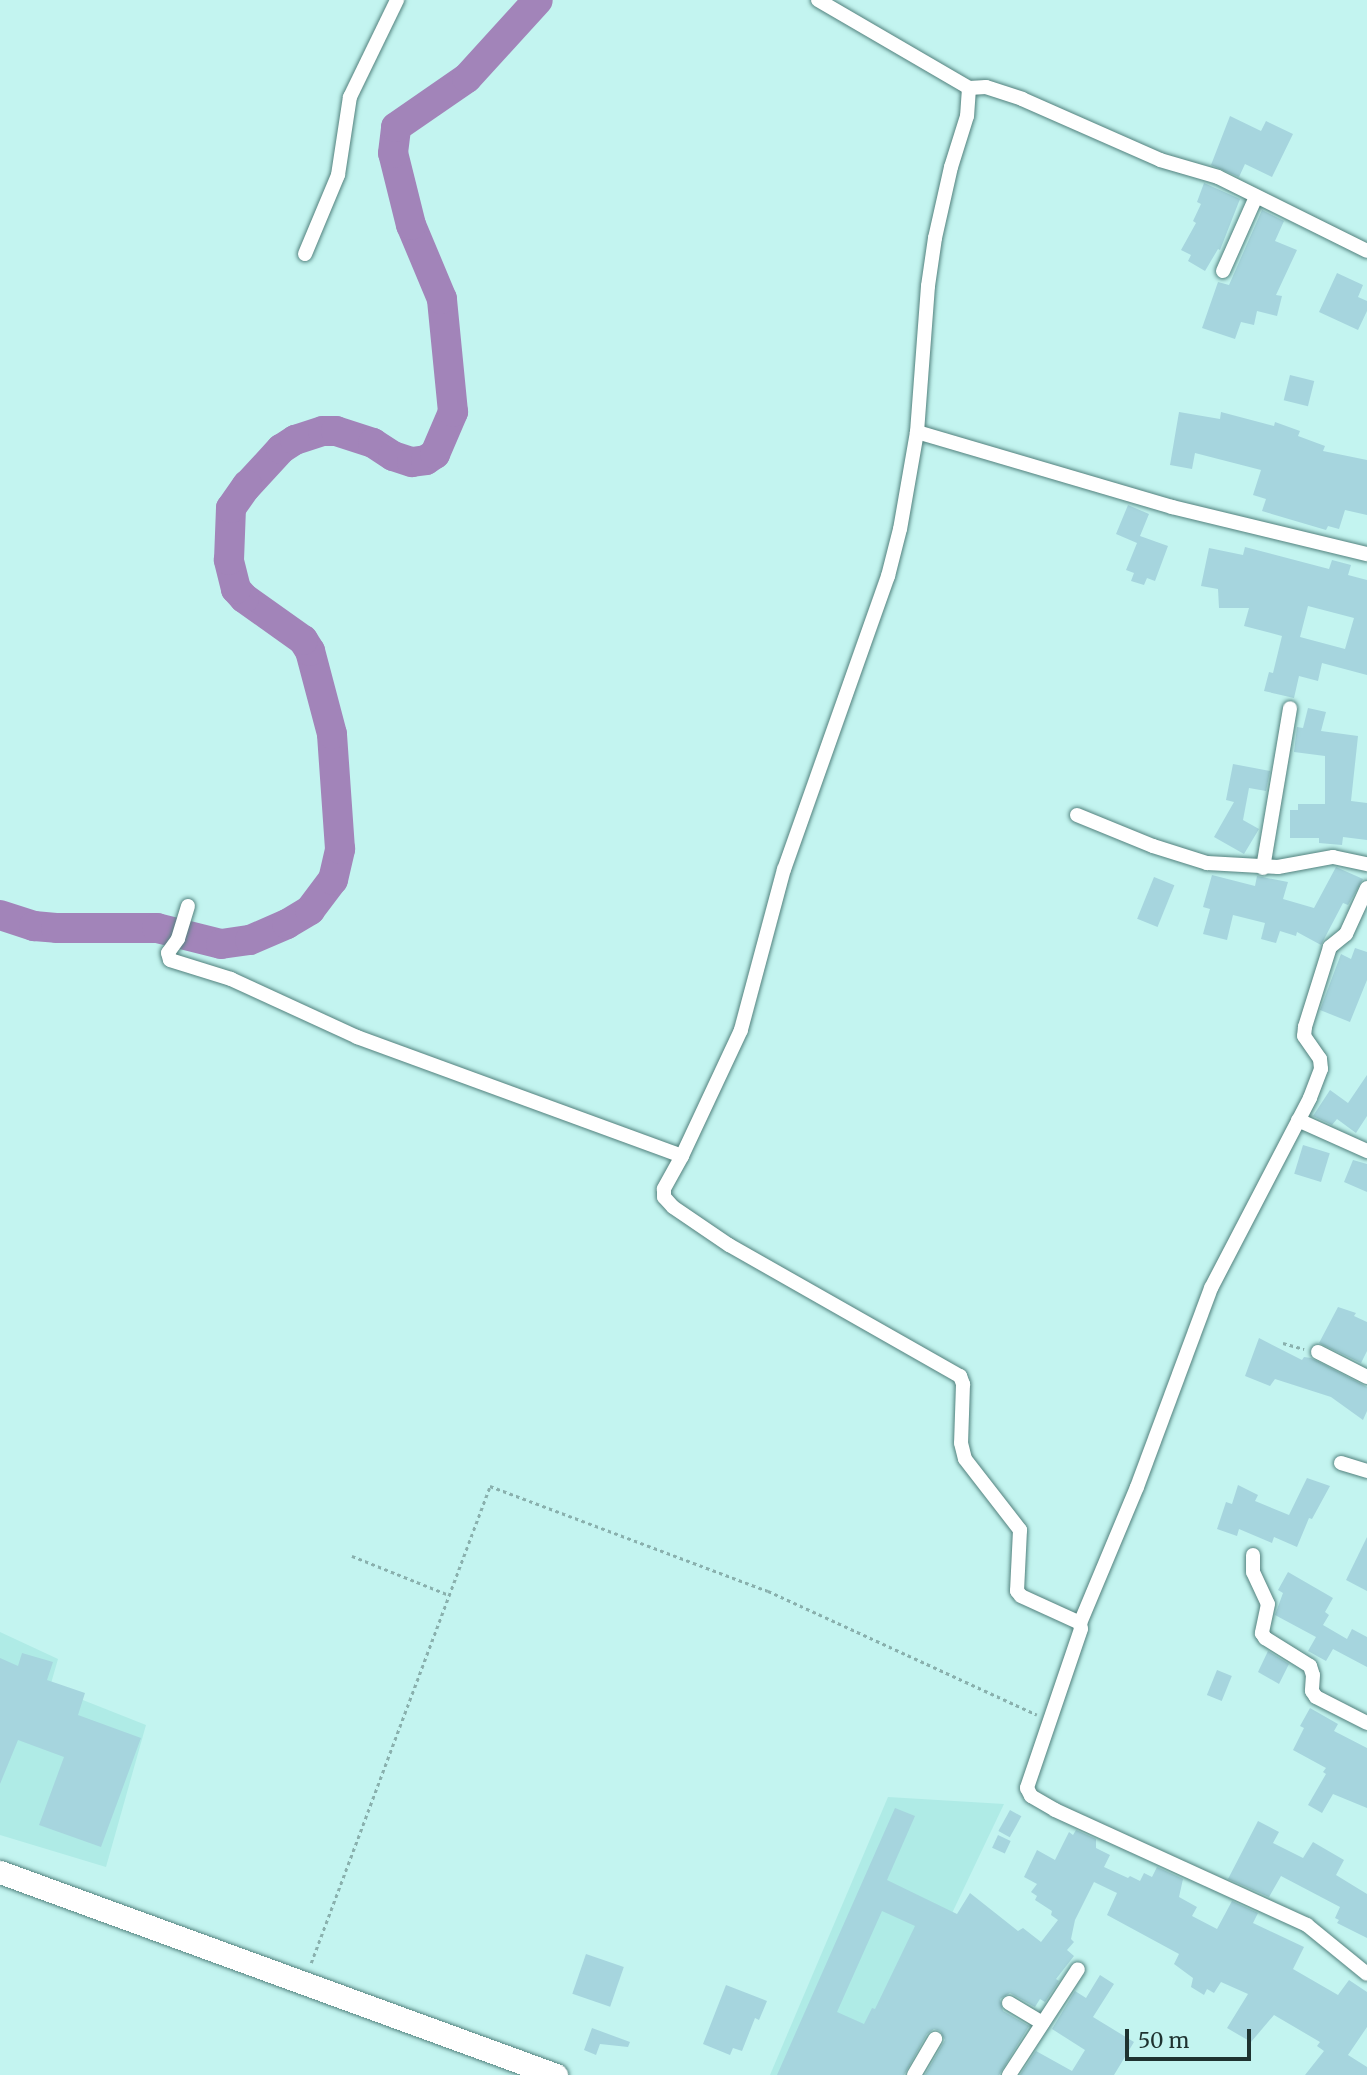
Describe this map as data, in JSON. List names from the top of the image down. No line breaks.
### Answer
{"scale_bar":"50 m"}
